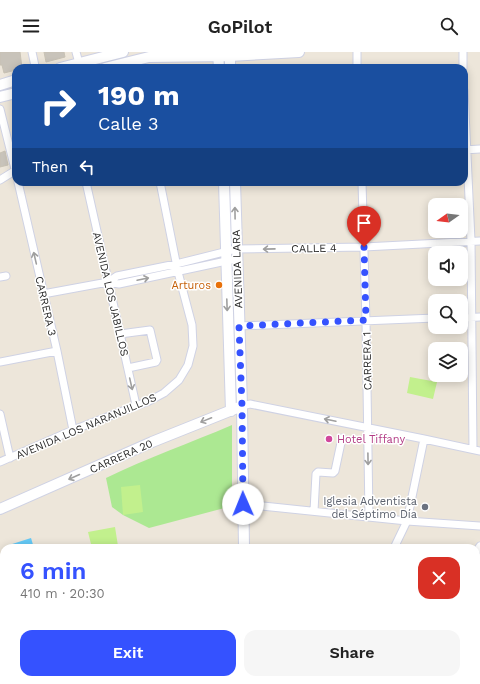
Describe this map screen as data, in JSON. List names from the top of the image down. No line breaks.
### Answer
{"streets":{"street":["CALLE 4","AVENIDA LARA","AVENIDA LOS JABILLOS","CARRERA 3","CARRERA 1","AVENIDA LOS NARANJILLOS","CARRERA 20"]},"crossings":[["CALLE 4","AVENIDA LARA"],["CALLE 4","AVENIDA LOS JABILLOS"],["CALLE 4","CARRERA 3"],["CALLE 4","CARRERA 1"],["CALLE 4","AVENIDA LOS NARANJILLOS"],["AVENIDA LARA","CARRERA 20"],["AVENIDA LOS JABILLOS","AVENIDA LOS NARANJILLOS"],["CARRERA 3","AVENIDA LOS NARANJILLOS"]],"one_way":["CARRERA 3","CARRERA 20"],"places":["Arturos","Hotel Tiffany","Iglesia Adventista del Séptimo Día"],"north":"left","page":{"header":"GoPilot","turn":["190 m","Calle 3"],"then":"Then","heading":["6 min","410 m · 20:30"],"buttons":["Exit","Share"]}}
